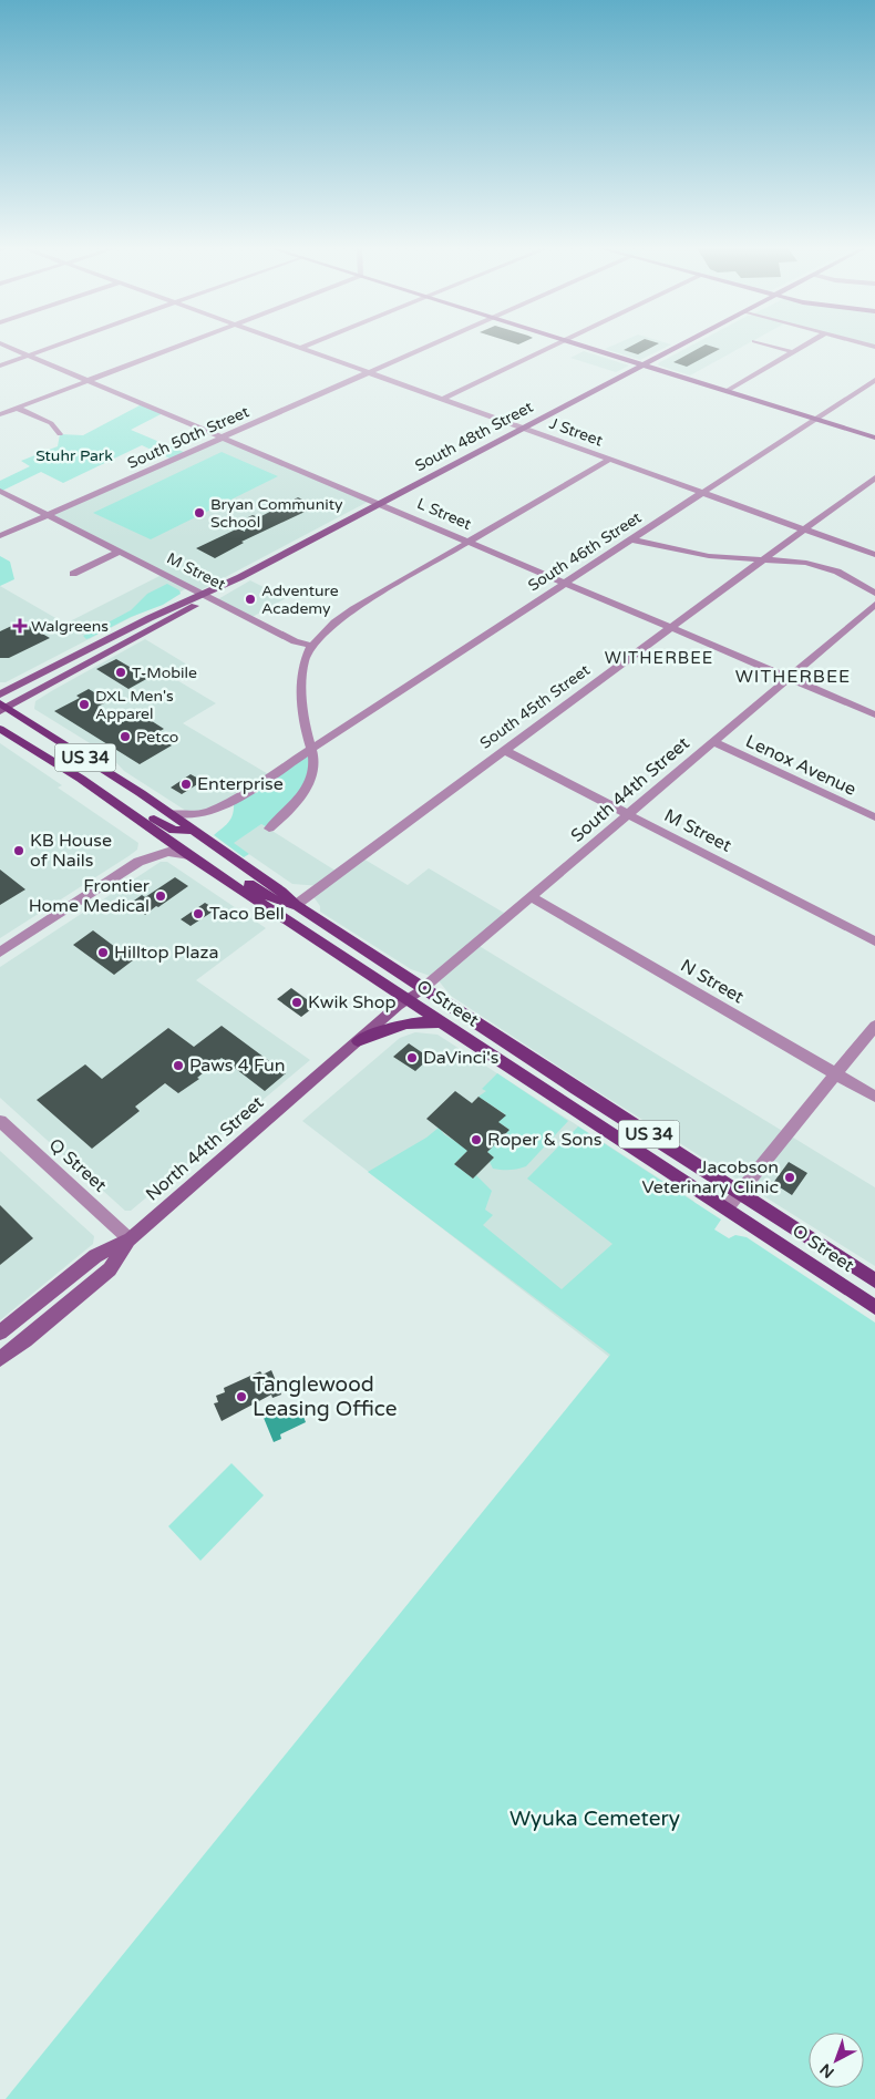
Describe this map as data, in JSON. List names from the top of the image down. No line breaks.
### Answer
{"streets":{"main road":["South 48th Street","US 34","South 44th Street","O Street","North 44th Street"],"street":["J Street","South 50th Street","L Street","South 46th Street","M Street","South 45th Street","Lenox Avenue","N Street","Q Street"]},"crossings":[["J Street","South 48th Street"],["J Street","South 50th Street"],["J Street","South 46th Street"],["J Street","South 45th Street"],["South 48th Street","L Street"],["South 48th Street","M Street"],["South 48th Street","O Street"],["South 50th Street","L Street"],["South 50th Street","M Street"],["L Street","South 46th Street"],["L Street","South 45th Street"],["L Street","South 44th Street"],["South 46th Street","O Street"],["M Street","South 45th Street"],["M Street","South 44th Street"],["South 45th Street","O Street"],["Lenox Avenue","South 44th Street"],["South 44th Street","N Street"],["South 44th Street","O Street"],["South 44th Street","North 44th Street"],["O Street","North 44th Street"],["North 44th Street","Q Street"]],"districts":["WITHERBEE","WITHERBEE"],"parks":["Stuhr Park","Wyuka Cemetery"],"places":{"other":["Bryan Community School","Adventure Academy","T-Mobile","DXL Men's Apparel","Petco","Enterprise","KB House of Nails","Frontier Home Medical","Taco Bell","Hilltop Plaza","Kwik Shop","DaVinci's","Paws 4 Fun","Roper & Sons","Jacobson Veterinary Clinic","Tanglewood Leasing Office"],"health":["Walgreens"]},"north":"bottom left"}
